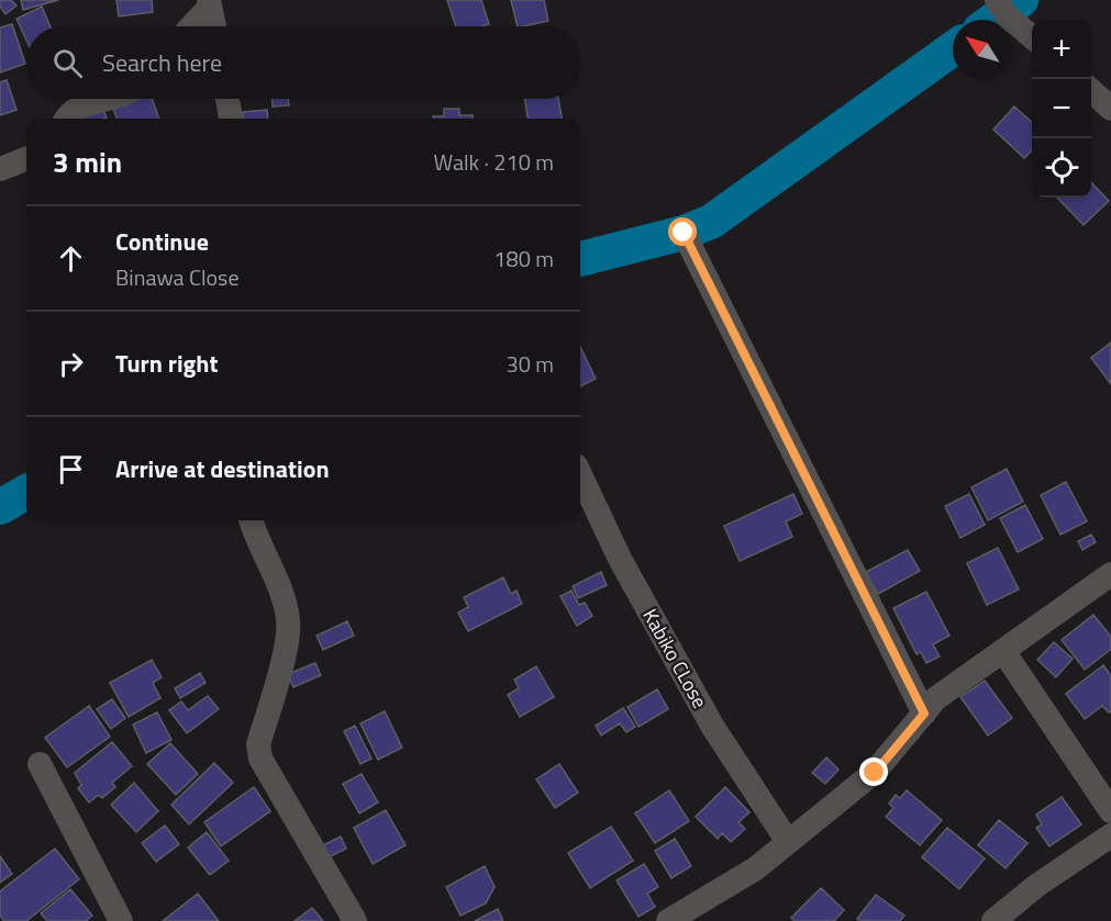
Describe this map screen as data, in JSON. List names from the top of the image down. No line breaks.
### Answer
{"streets":{"street":["Kabiko CLose"]},"north":"top left","page":{"map_buttons":["+","−"],"search":"Search here","heading":["3 min","Walk · 210 m"],"list":[["Continue","Binawa Close","180 m"],["Turn right","30 m"],"Arrive at destination"]}}
